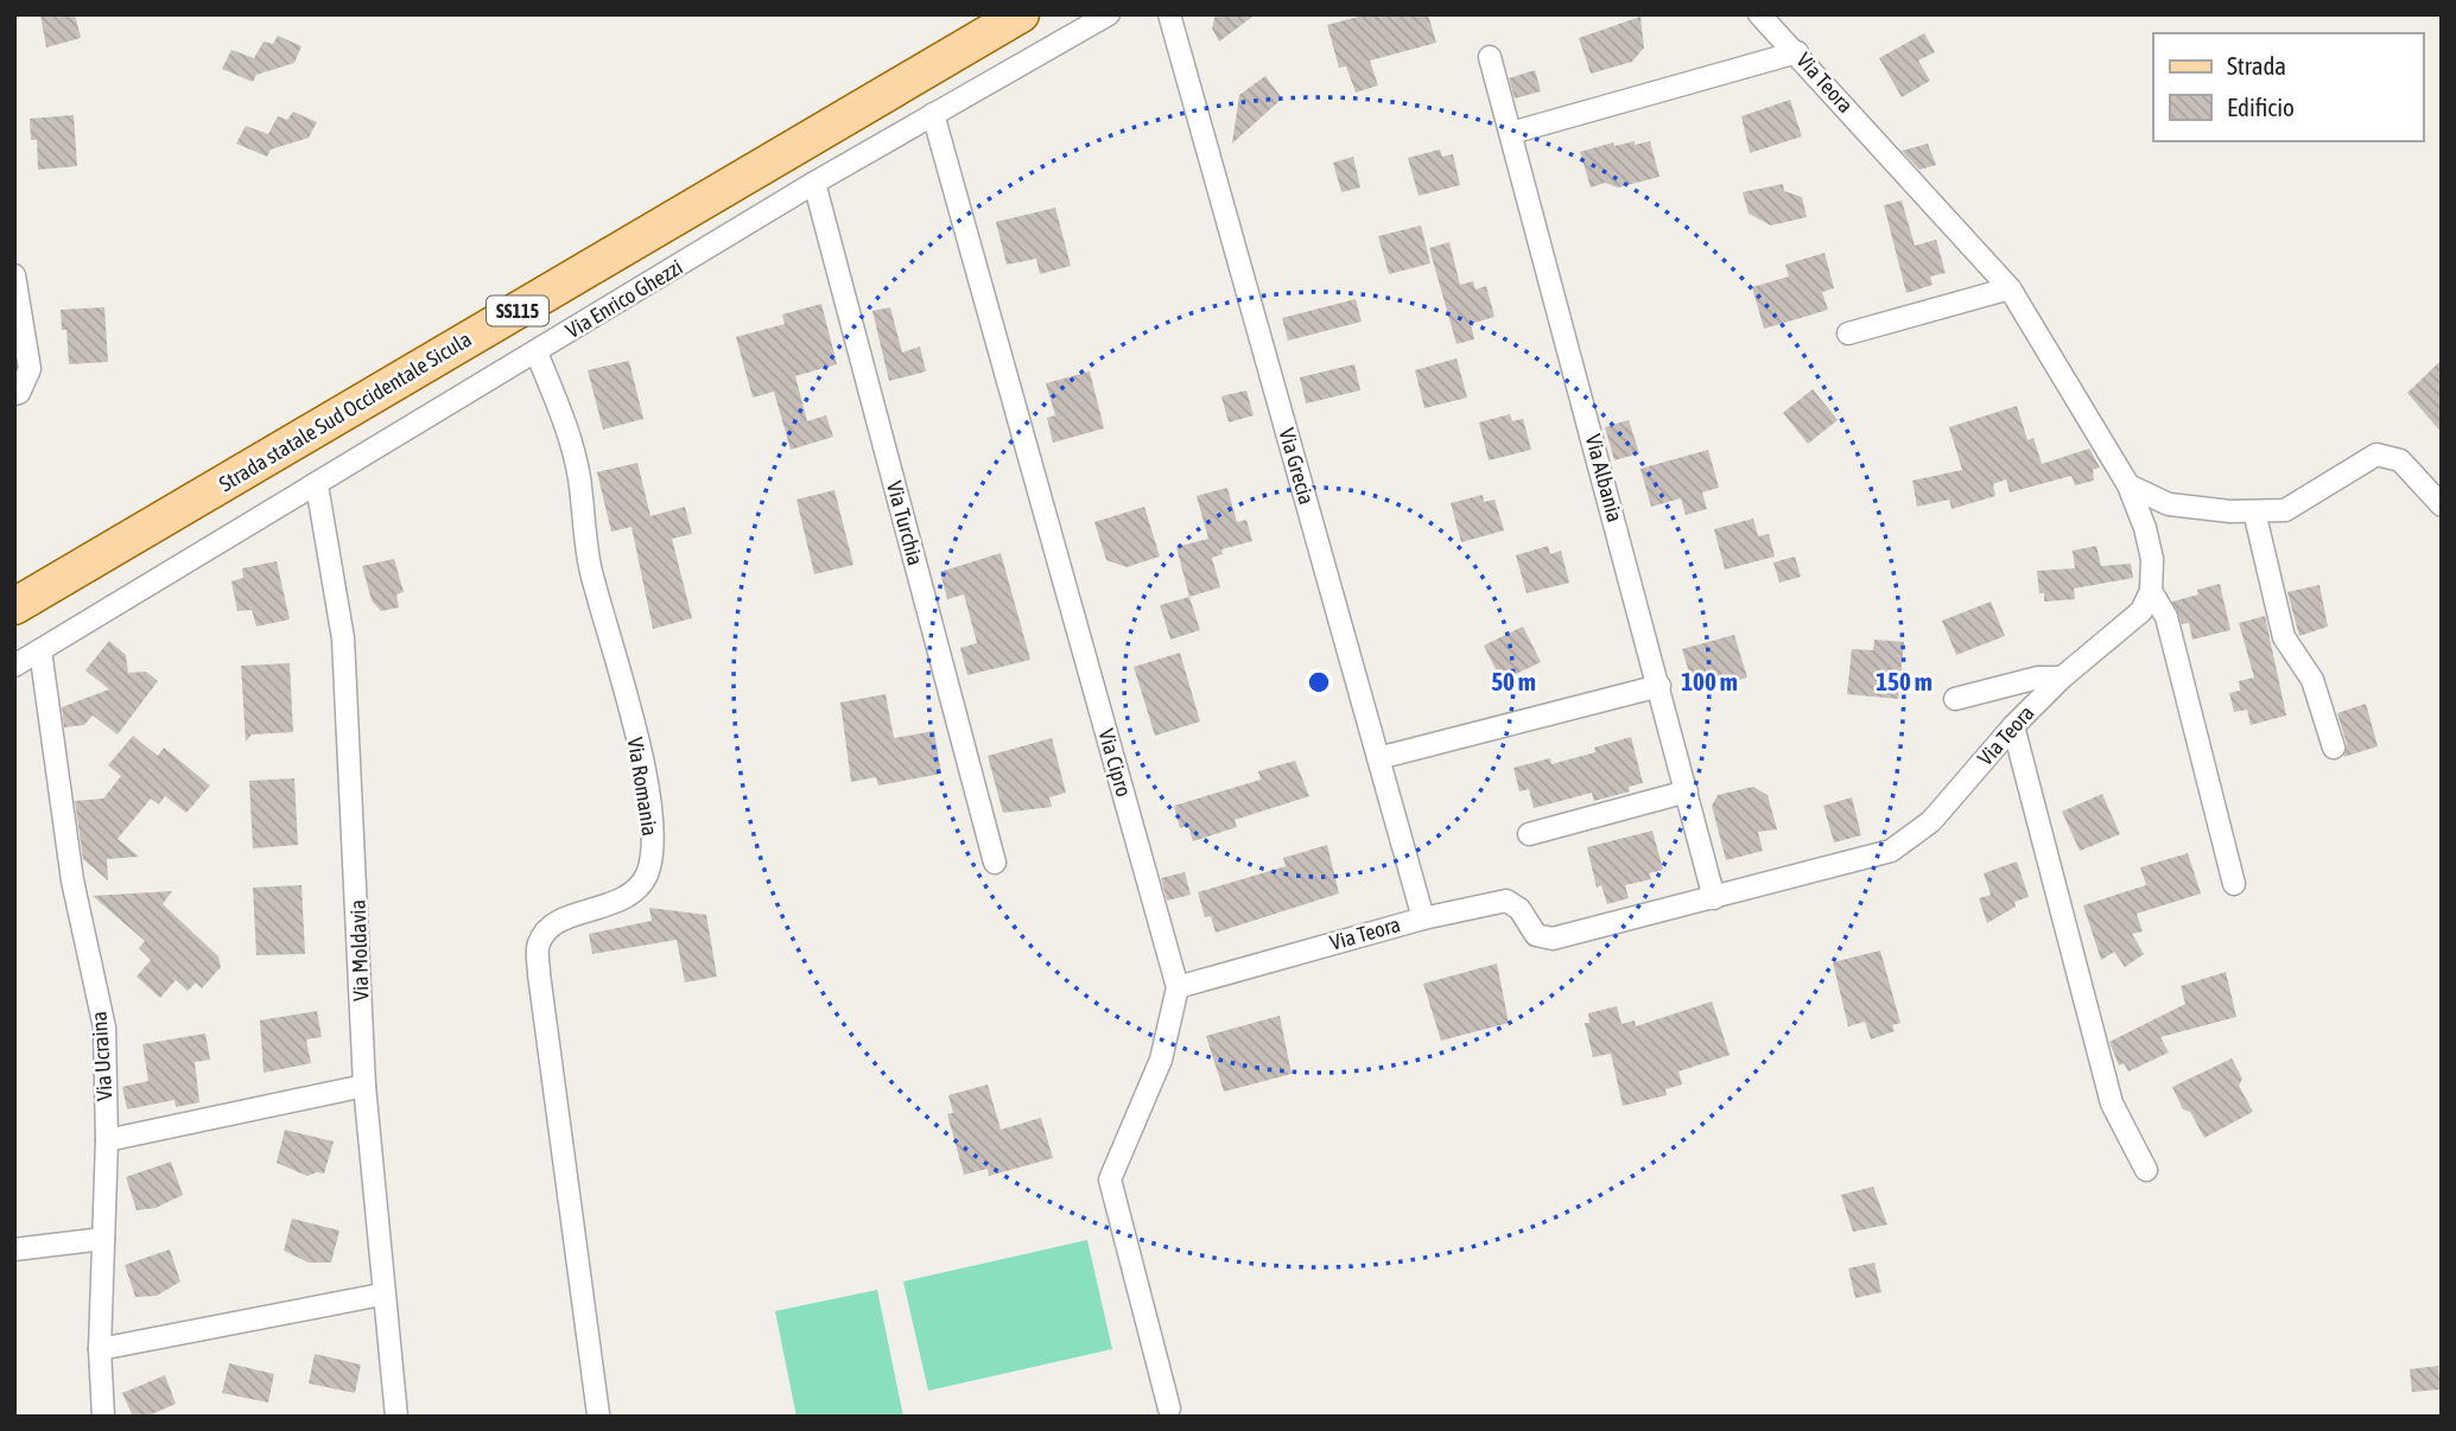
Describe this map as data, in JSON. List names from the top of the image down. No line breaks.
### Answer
{"streets":{"main road":["SS115","Strada statale Sud Occidentale Sicula"],"street":["Via Teora","Via Enrico Ghezzi","Via Grecia","Via Albania","Via Turchia","Via Cipro","Via Romania","Via Moldavia","Via Ucraina"]},"crossings":[["Via Teora","Via Grecia"],["Via Teora","Via Albania"],["Via Teora","Via Cipro"],["Via Enrico Ghezzi","Via Turchia"],["Via Enrico Ghezzi","Via Cipro"],["Via Enrico Ghezzi","Via Romania"],["Via Enrico Ghezzi","Via Moldavia"],["Via Enrico Ghezzi","Via Ucraina"]],"legend":["Strada","Edificio"],"rings":["50 m","100 m","150 m"]}
